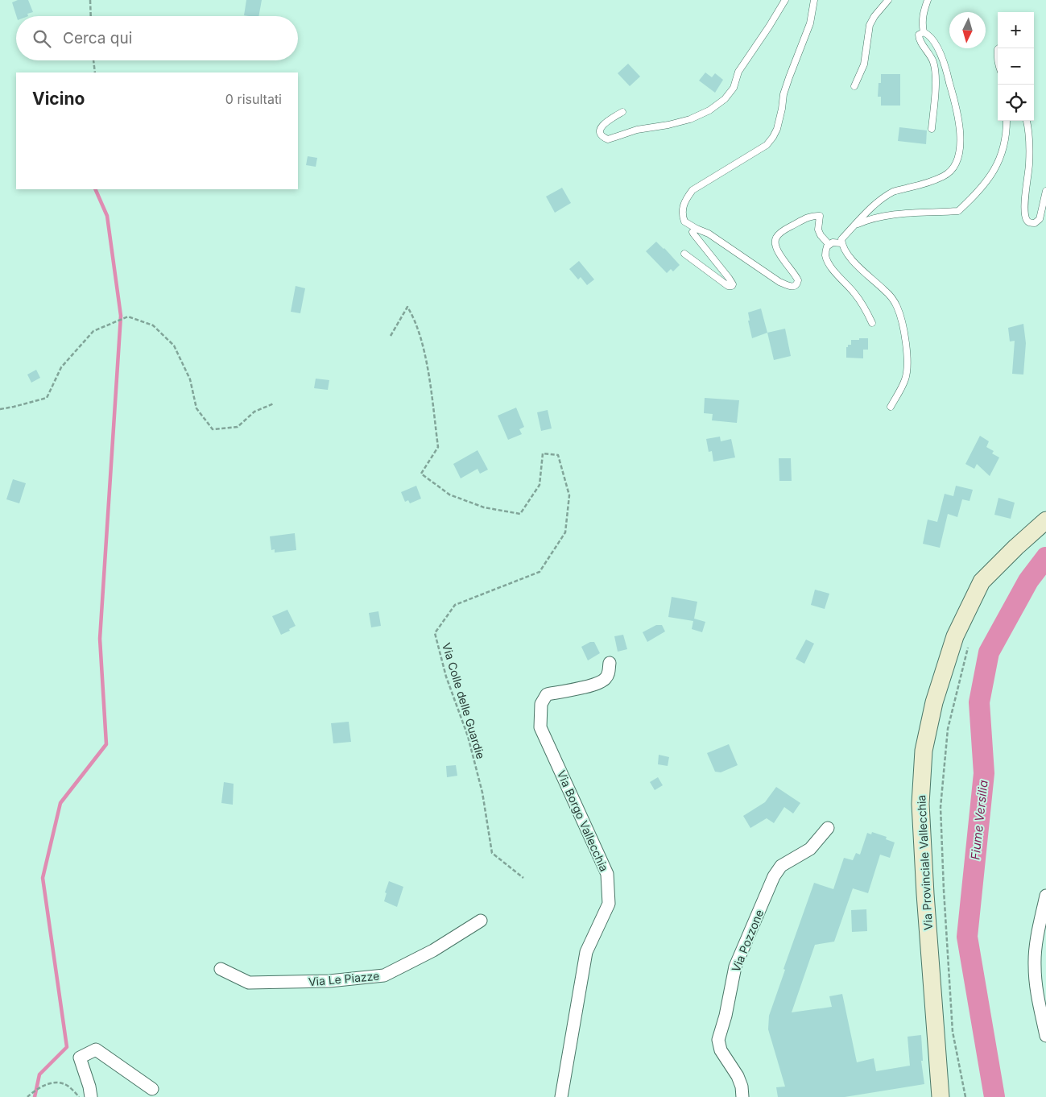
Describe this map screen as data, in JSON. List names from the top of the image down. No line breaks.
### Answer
{"streets":{"main road":["Via Provinciale Vallecchia"],"street":["Via Borgo Vallecchia","Via Pozzone","Via Le Piazze"],"path":["Via Colle delle Guardie"]},"water":["Fiume Versilia"],"north":"bottom","page":{"map_buttons":["+","−"],"search":"Cerca qui","heading":["Vicino","0 risultati"]}}
